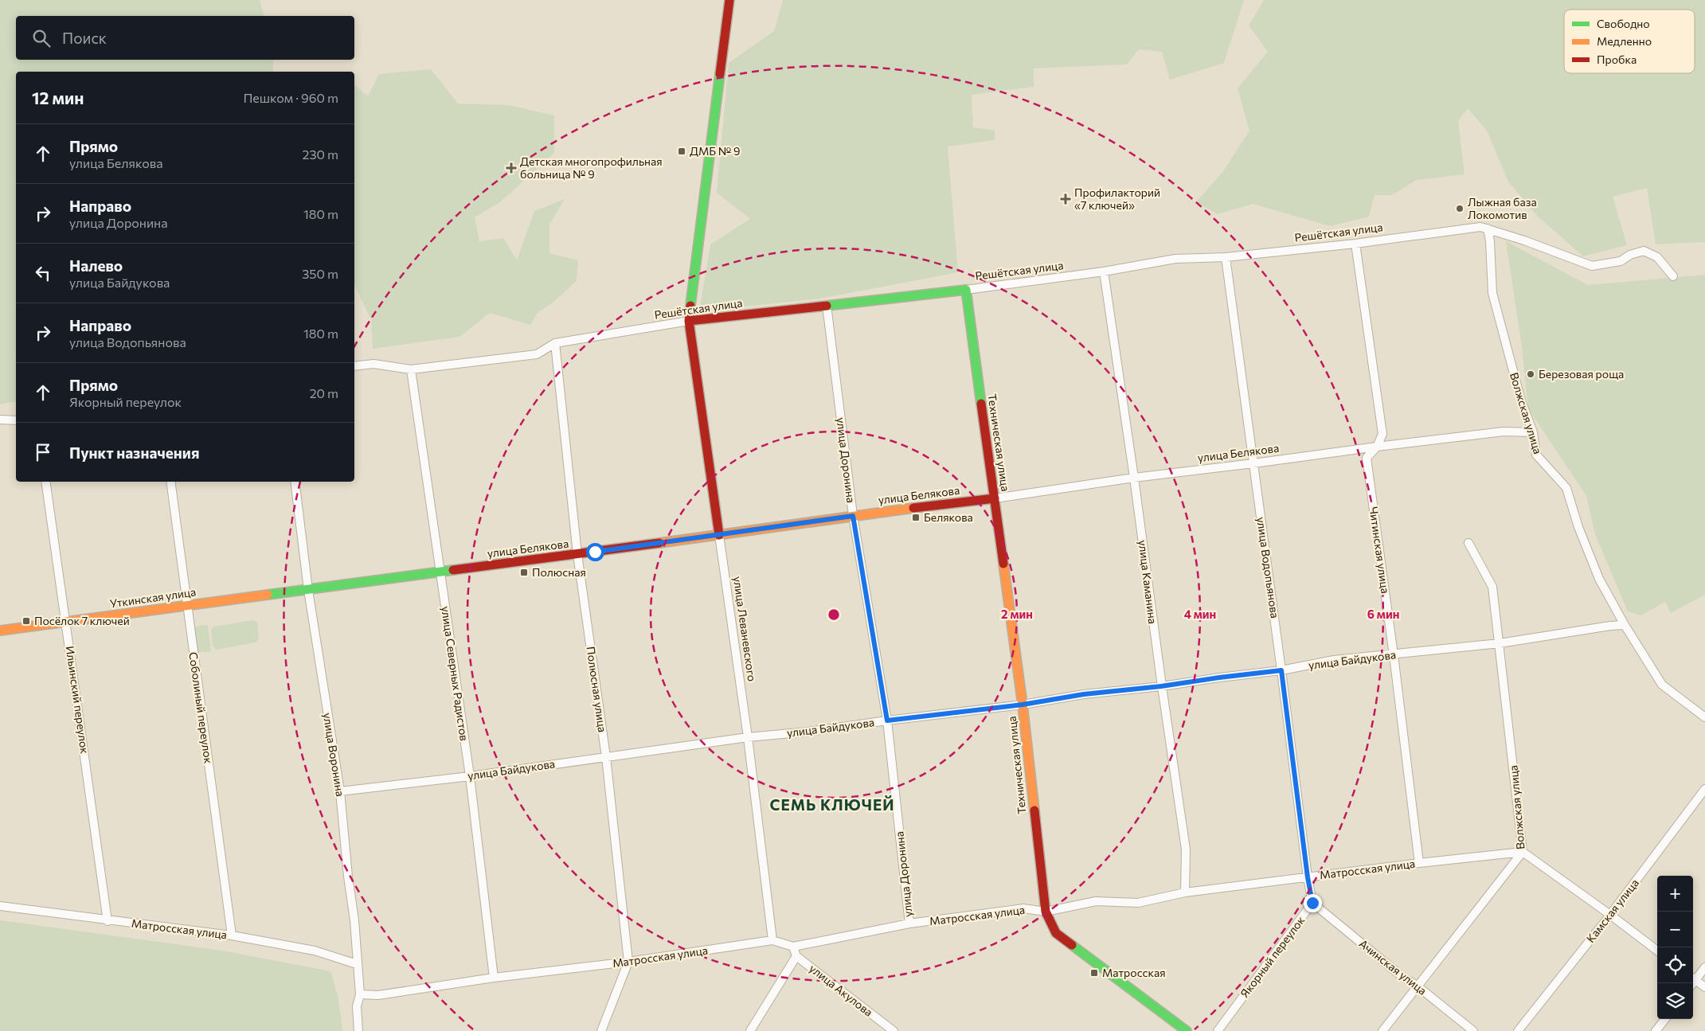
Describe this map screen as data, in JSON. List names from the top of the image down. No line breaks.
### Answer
{"streets":{"street":["Решётская улица","Волжская улица","Техническая улица","улица Белякова","улица Доронина","Читинская улица","улица Водопьянова","улица Каманина","Уткинская улица","улица Леваневского","улица Байдукова","улица Северных Радистов","Полюсная улица","Ильинский переулок","Соболиный переулок","улица Воронина","Матросская улица","Камская улица","Якорный переулок","Ачинская улица","улица Акулова"]},"crossings":[["Решётская улица","Волжская улица"],["Решётская улица","Техническая улица"],["Решётская улица","улица Доронина"],["Решётская улица","Читинская улица"],["Решётская улица","улица Водопьянова"],["Решётская улица","улица Каманина"],["Решётская улица","улица Леваневского"],["Решётская улица","улица Северных Радистов"],["Решётская улица","Полюсная улица"],["Волжская улица","улица Белякова"],["Волжская улица","улица Байдукова"],["Волжская улица","Матросская улица"],["Волжская улица","Ачинская улица"],["Техническая улица","улица Белякова"],["Техническая улица","улица Байдукова"],["Техническая улица","Матросская улица"],["улица Белякова","улица Доронина"],["улица Белякова","Читинская улица"],["улица Белякова","улица Водопьянова"],["улица Белякова","улица Каманина"],["улица Белякова","Уткинская улица"],["улица Белякова","улица Леваневского"],["улица Белякова","улица Северных Радистов"],["улица Белякова","Полюсная улица"],["улица Белякова","улица Воронина"],["улица Доронина","улица Байдукова"],["улица Доронина","Матросская улица"],["Читинская улица","улица Байдукова"],["Читинская улица","Матросская улица"],["улица Водопьянова","улица Байдукова"],["улица Водопьянова","Матросская улица"],["улица Каманина","улица Байдукова"],["улица Каманина","Матросская улица"],["Уткинская улица","Ильинский переулок"],["Уткинская улица","Соболиный переулок"],["Уткинская улица","улица Воронина"],["улица Леваневского","улица Байдукова"],["улица Леваневского","Матросская улица"],["улица Байдукова","улица Северных Радистов"],["улица Байдукова","Полюсная улица"],["улица Байдукова","улица Воронина"],["улица Северных Радистов","Матросская улица"],["Полюсная улица","Матросская улица"],["Ильинский переулок","Матросская улица"],["Соболиный переулок","Матросская улица"],["улица Воронина","Матросская улица"],["Якорный переулок","Ачинская улица"]],"districts":["СЕМЬ КЛЮЧЕЙ"],"places":{"transit":["ДМБ № 9","Белякова","Полюсная","Посёлок 7 ключей","Матросская"],"health":["Детская многопрофильная больница № 9","Профилакторий «7 ключей»"],"other":["Лыжная база Локомотив","Березовая роща"]},"legend":["Свободно","Медленно","Пробка"],"page":{"search":"Поиск","heading":["12 мин","Пешком · 960 m"],"list":[["Прямо","улица Белякова","230 m"],["Направо","улица Доронина","180 m"],["Налево","улица Байдукова","350 m"],["Направо","улица Водопьянова","180 m"],["Прямо","Якорный переулок","20 m"],"Пункт назначения"],"map_buttons":["+","−"]},"rings":["2 мин","4 мин","6 мин"]}
